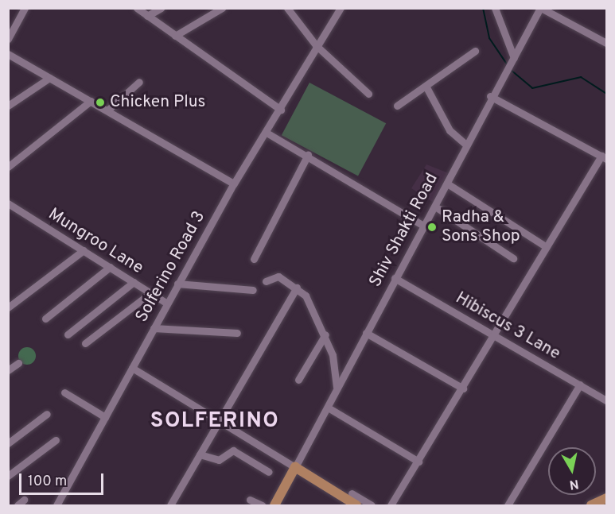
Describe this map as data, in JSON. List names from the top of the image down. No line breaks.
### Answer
{"streets":{"street":["Shiv Shakti Road","Mungroo Lane","Solferino Road 3","Hibiscus 3 Lane"]},"crossings":[["Shiv Shakti Road","Hibiscus 3 Lane"],["Mungroo Lane","Solferino Road 3"]],"districts":["SOLFERINO"],"places":["Chicken Plus","Radha & Sons Shop"],"scale_bar":"100 m","north":"bottom"}
